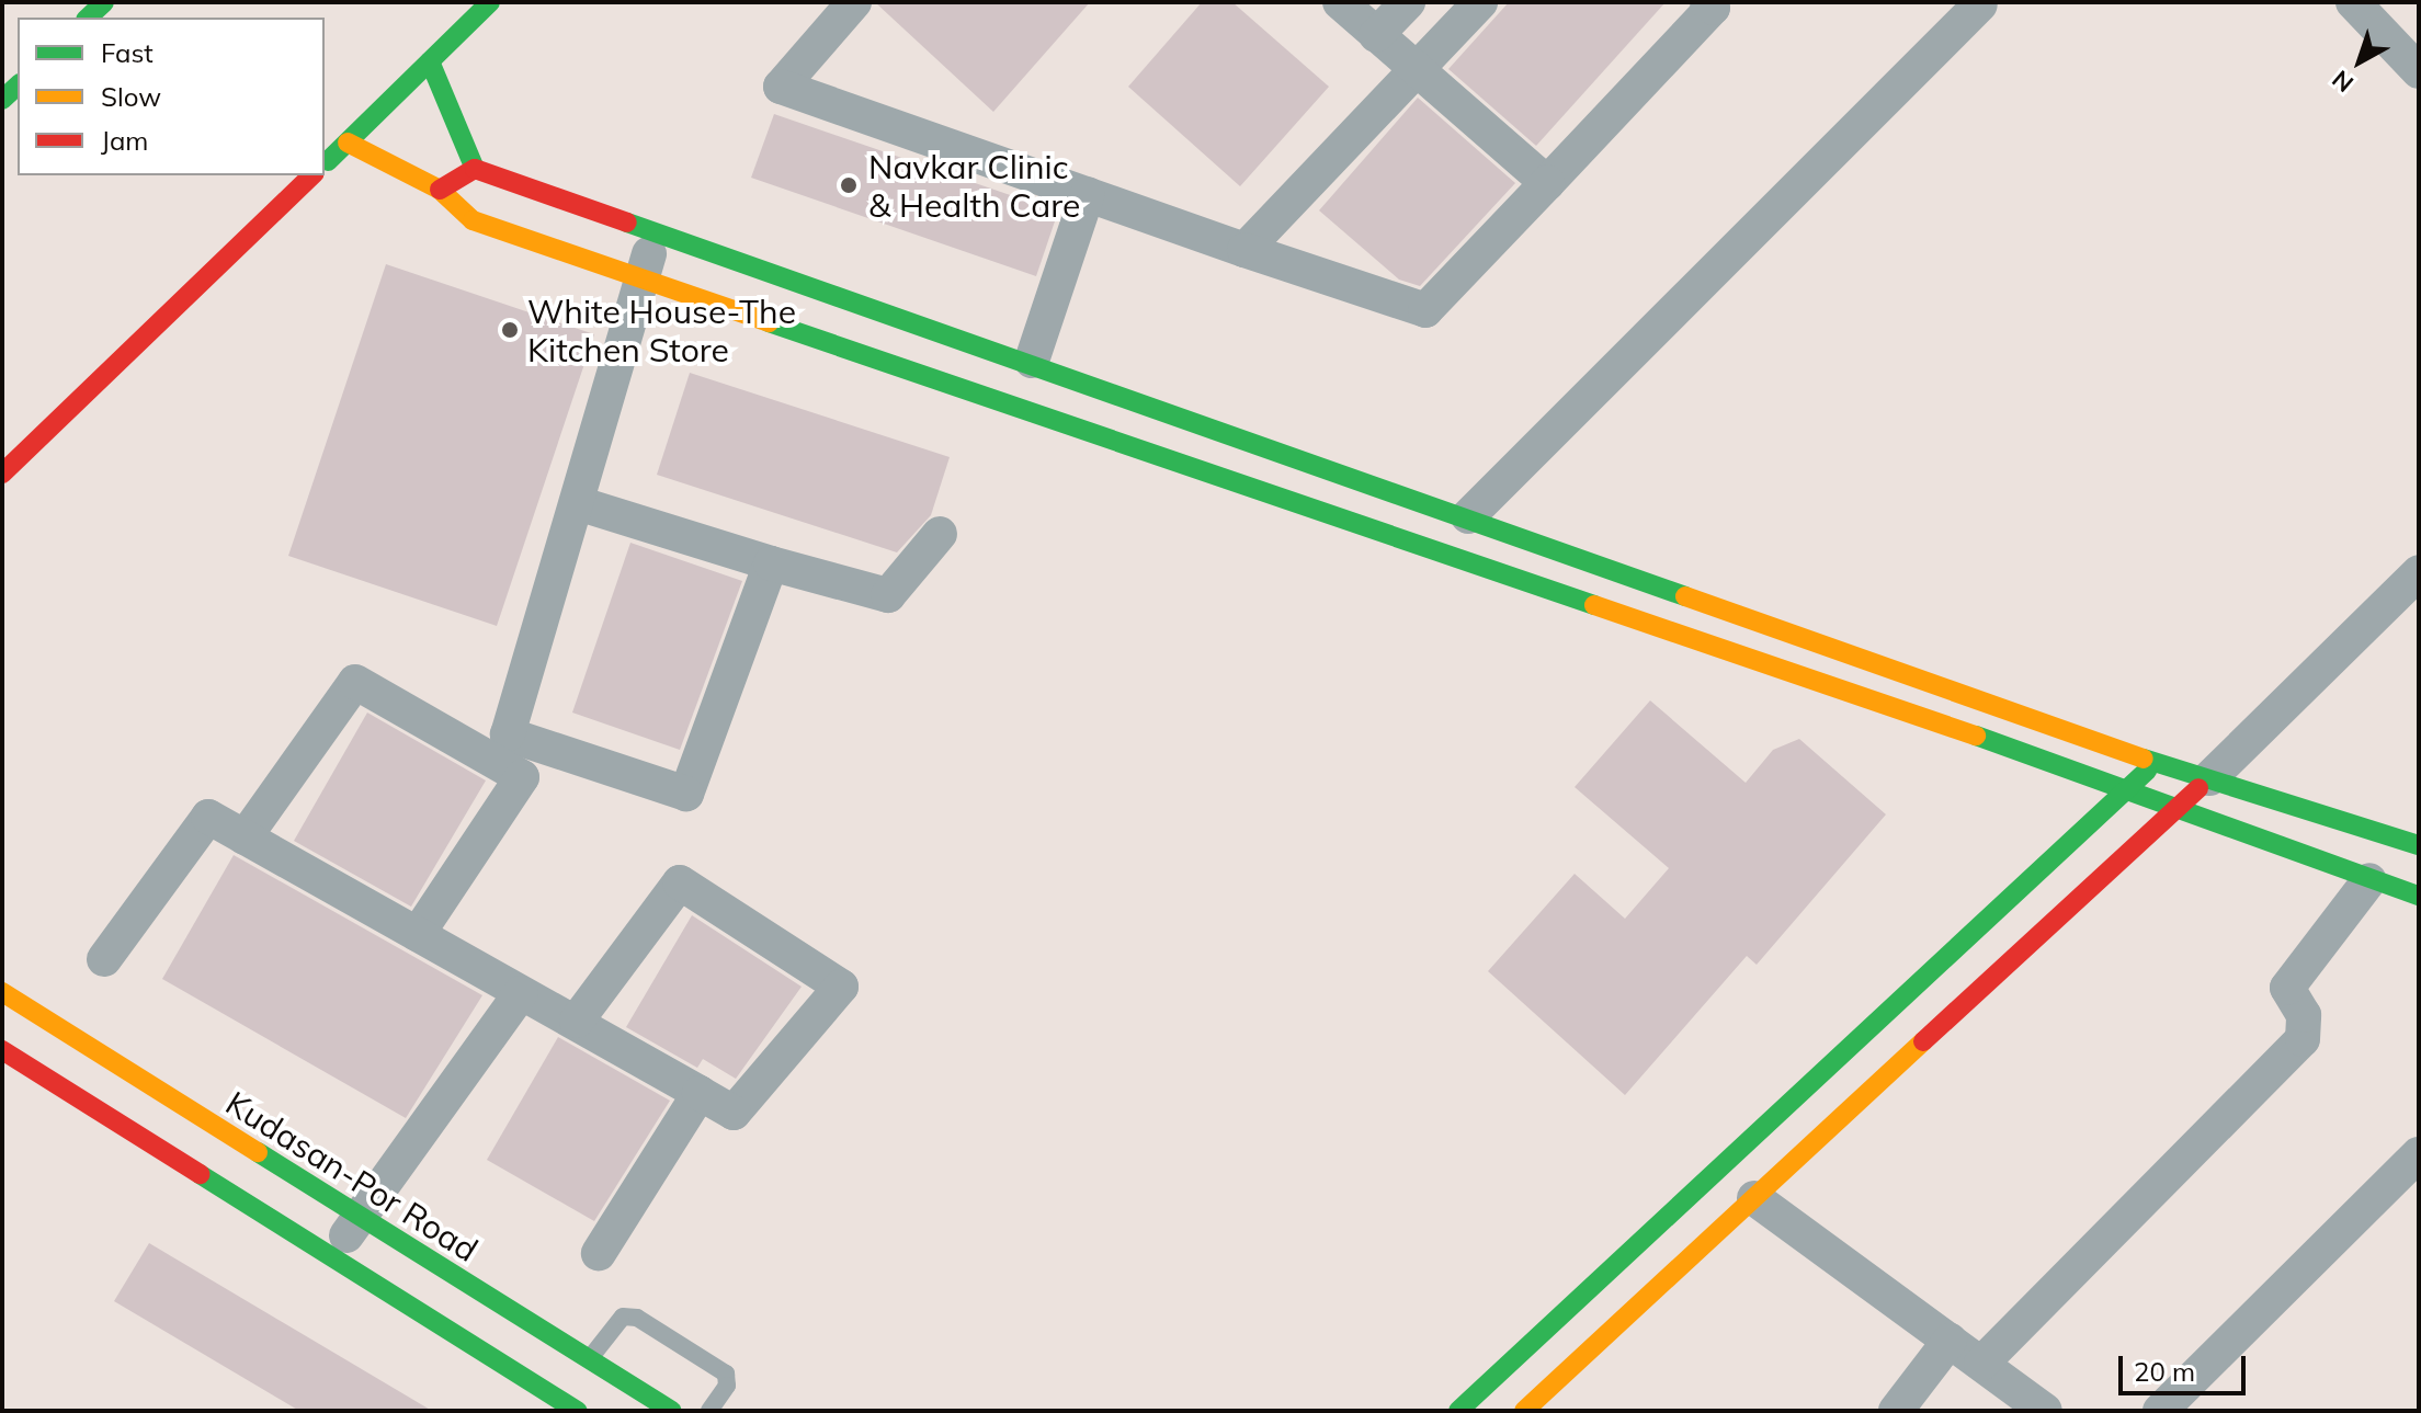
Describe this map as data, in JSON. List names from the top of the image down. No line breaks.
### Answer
{"streets":{"street":["Kudasan-Por Road"]},"places":["Navkar Clinic & Health Care","White House-The Kitchen Store"],"legend":["Fast","Slow","Jam"],"scale_bar":"20 m","north":"bottom left"}
